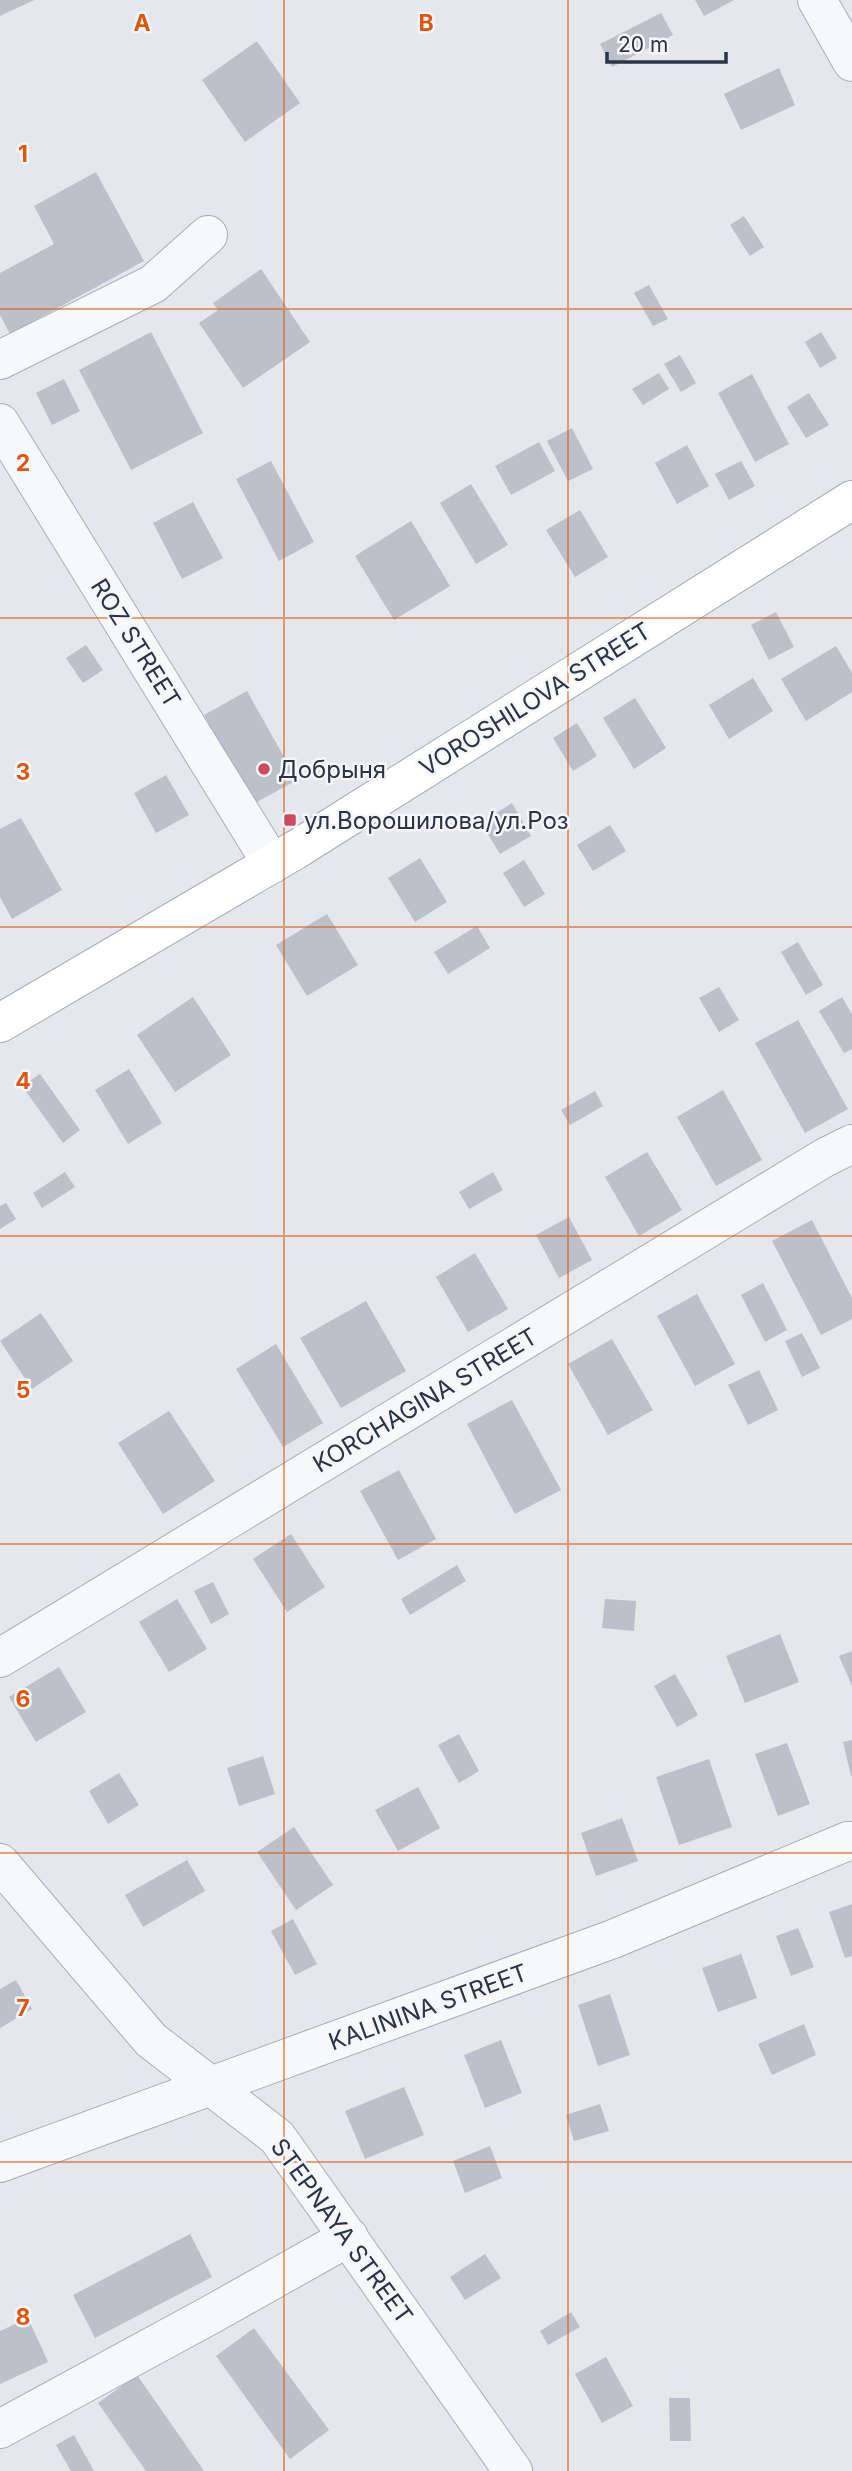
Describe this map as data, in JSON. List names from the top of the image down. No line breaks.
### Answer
{"streets":{"main road":["VOROSHILOVA STREET"],"street":["ROZ STREET","KORCHAGINA STREET","KALININA STREET","STEPNAYA STREET"]},"crossings":[["ROZ STREET","VOROSHILOVA STREET"],["KALININA STREET","STEPNAYA STREET"]],"places":{"other":["Добрыня"],"transit":["ул.Ворошилова/ул.Роз"]},"scale_bar":"20 m","grid":{"columns":["A","B"],"rows":["1","2","3","4","5","6","7","8"]}}
